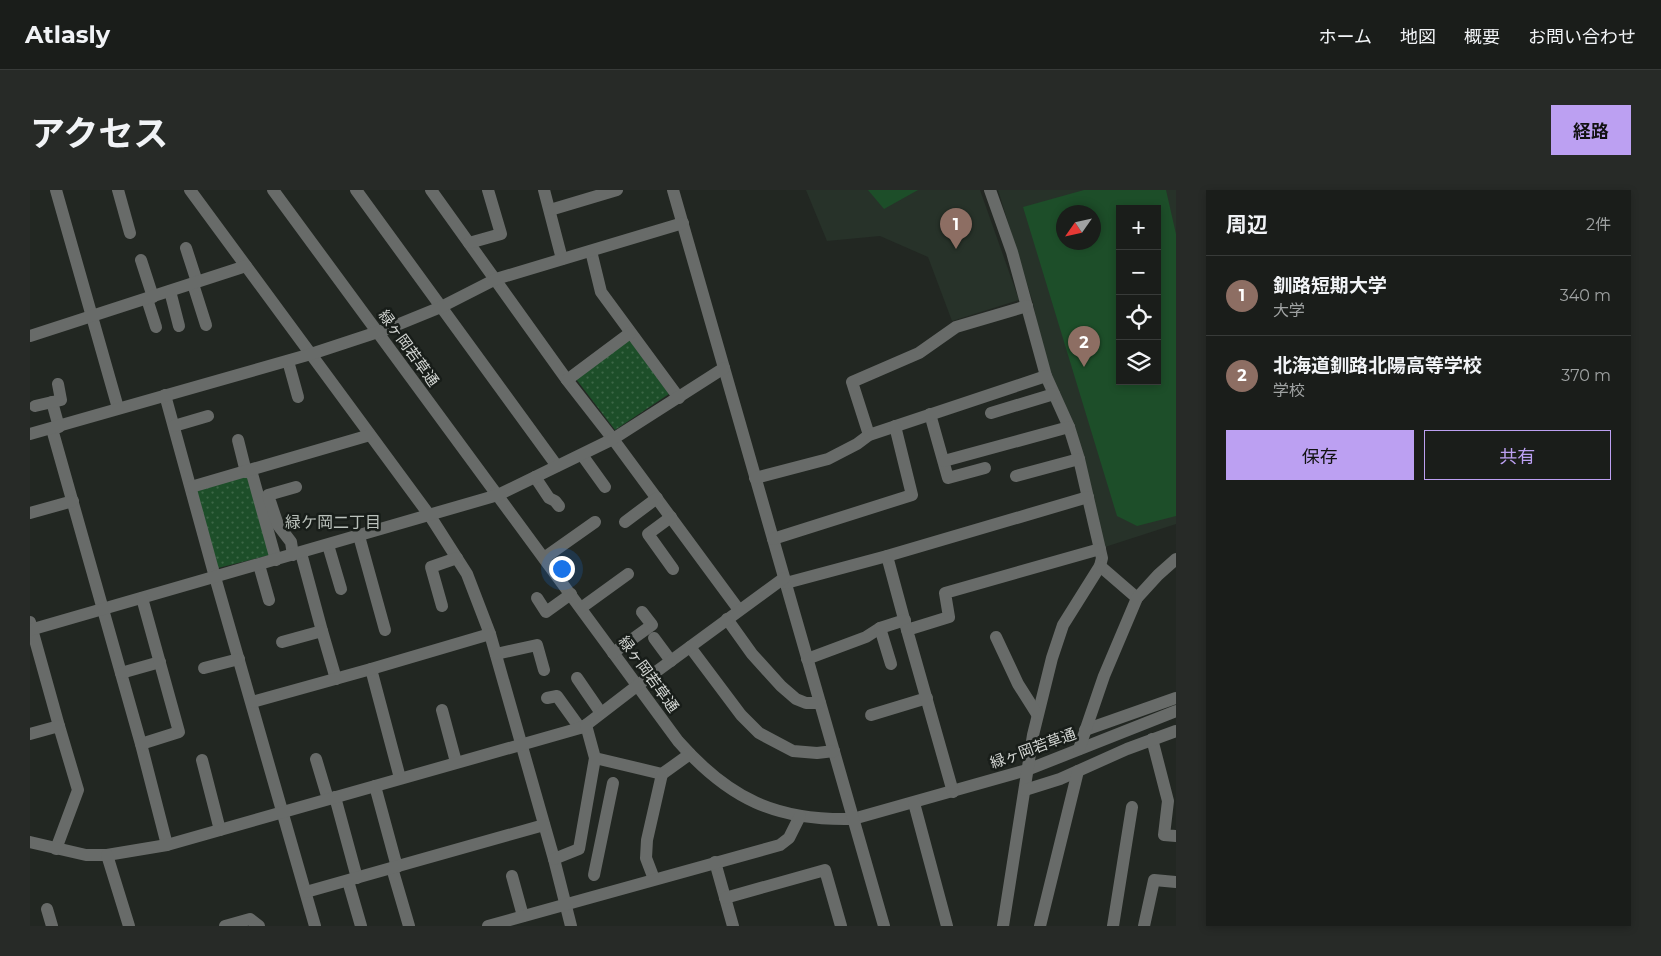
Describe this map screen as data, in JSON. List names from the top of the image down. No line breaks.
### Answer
{"streets":{"street":["緑ヶ岡若草通"]},"districts":["緑ケ岡二丁目"],"north":"bottom left","page":{"header":"Atlasly","nav":["ホーム","地図","概要","お問い合わせ"],"title":"アクセス","buttons":["経路",["保存","共有"]],"heading":["周辺","2件"],"map_buttons":["+","−"],"pins":["1","2"],"list":[{"mark":"1","name":"釧路短期大学","note":"大学","value":"340 m"},{"mark":"2","name":"北海道釧路北陽高等学校","note":"学校","value":"370 m"}]}}
